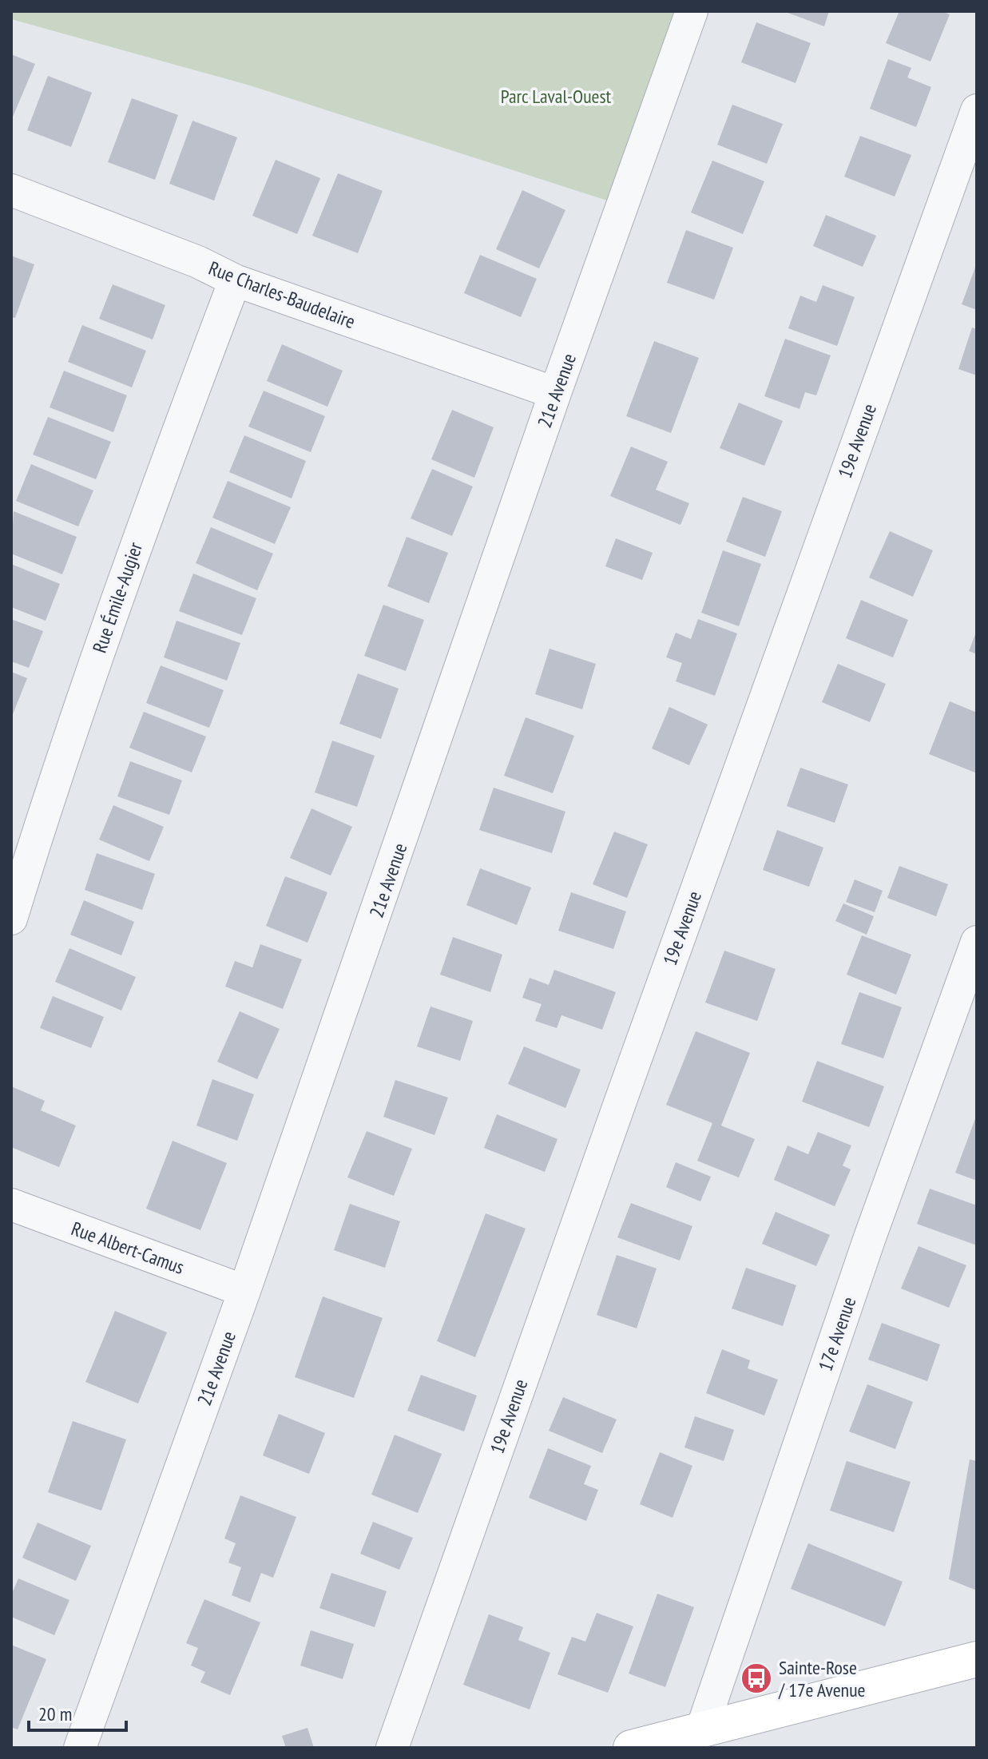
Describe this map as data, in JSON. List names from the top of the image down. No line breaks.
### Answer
{"streets":{"street":["Rue Charles-Baudelaire","21e Avenue","19e Avenue","Rue Émile-Augier","Rue Albert-Camus","17e Avenue"]},"crossings":[["Rue Charles-Baudelaire","21e Avenue"],["Rue Charles-Baudelaire","Rue Émile-Augier"],["21e Avenue","Rue Albert-Camus"]],"parks":["Parc Laval-Ouest"],"places":{"bus stop":["Sainte-Rose / 17e Avenue"]},"scale_bar":"20 m"}
